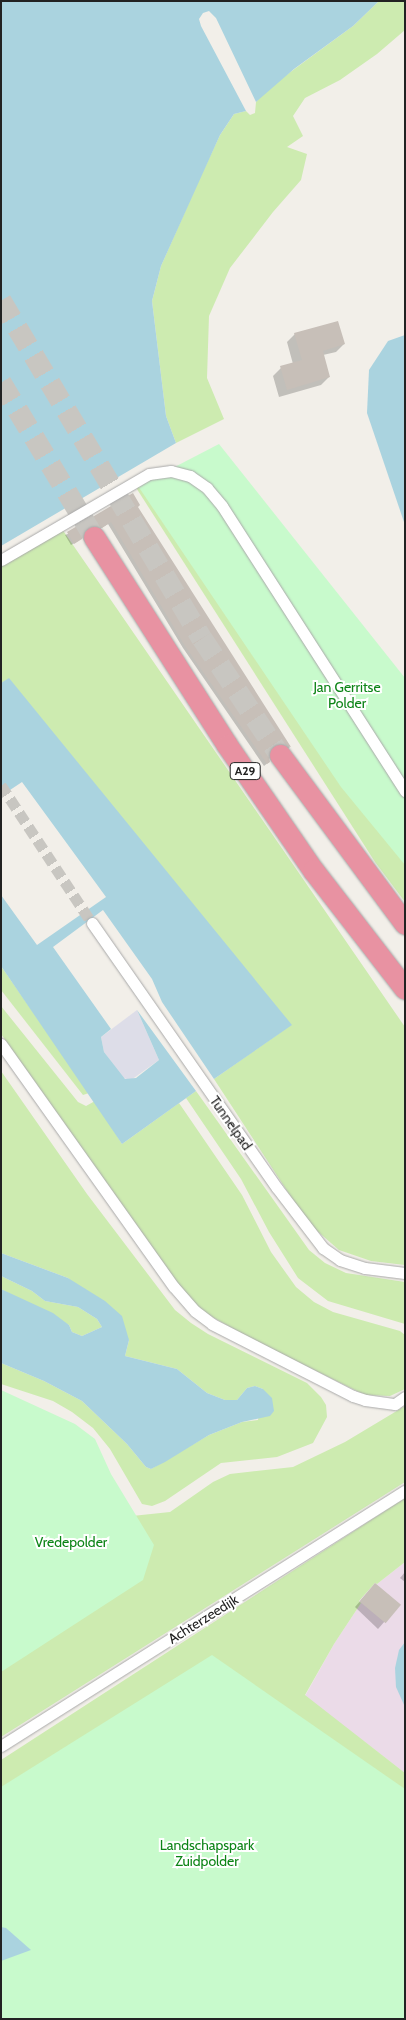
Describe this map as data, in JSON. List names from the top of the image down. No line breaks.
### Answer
{"streets":{"highway":["A29"],"street":["Tunnelpad","Achterzeedijk"]},"parks":["Jan Gerritse Polder","Vredepolder","Landschapspark Zuidpolder"]}
